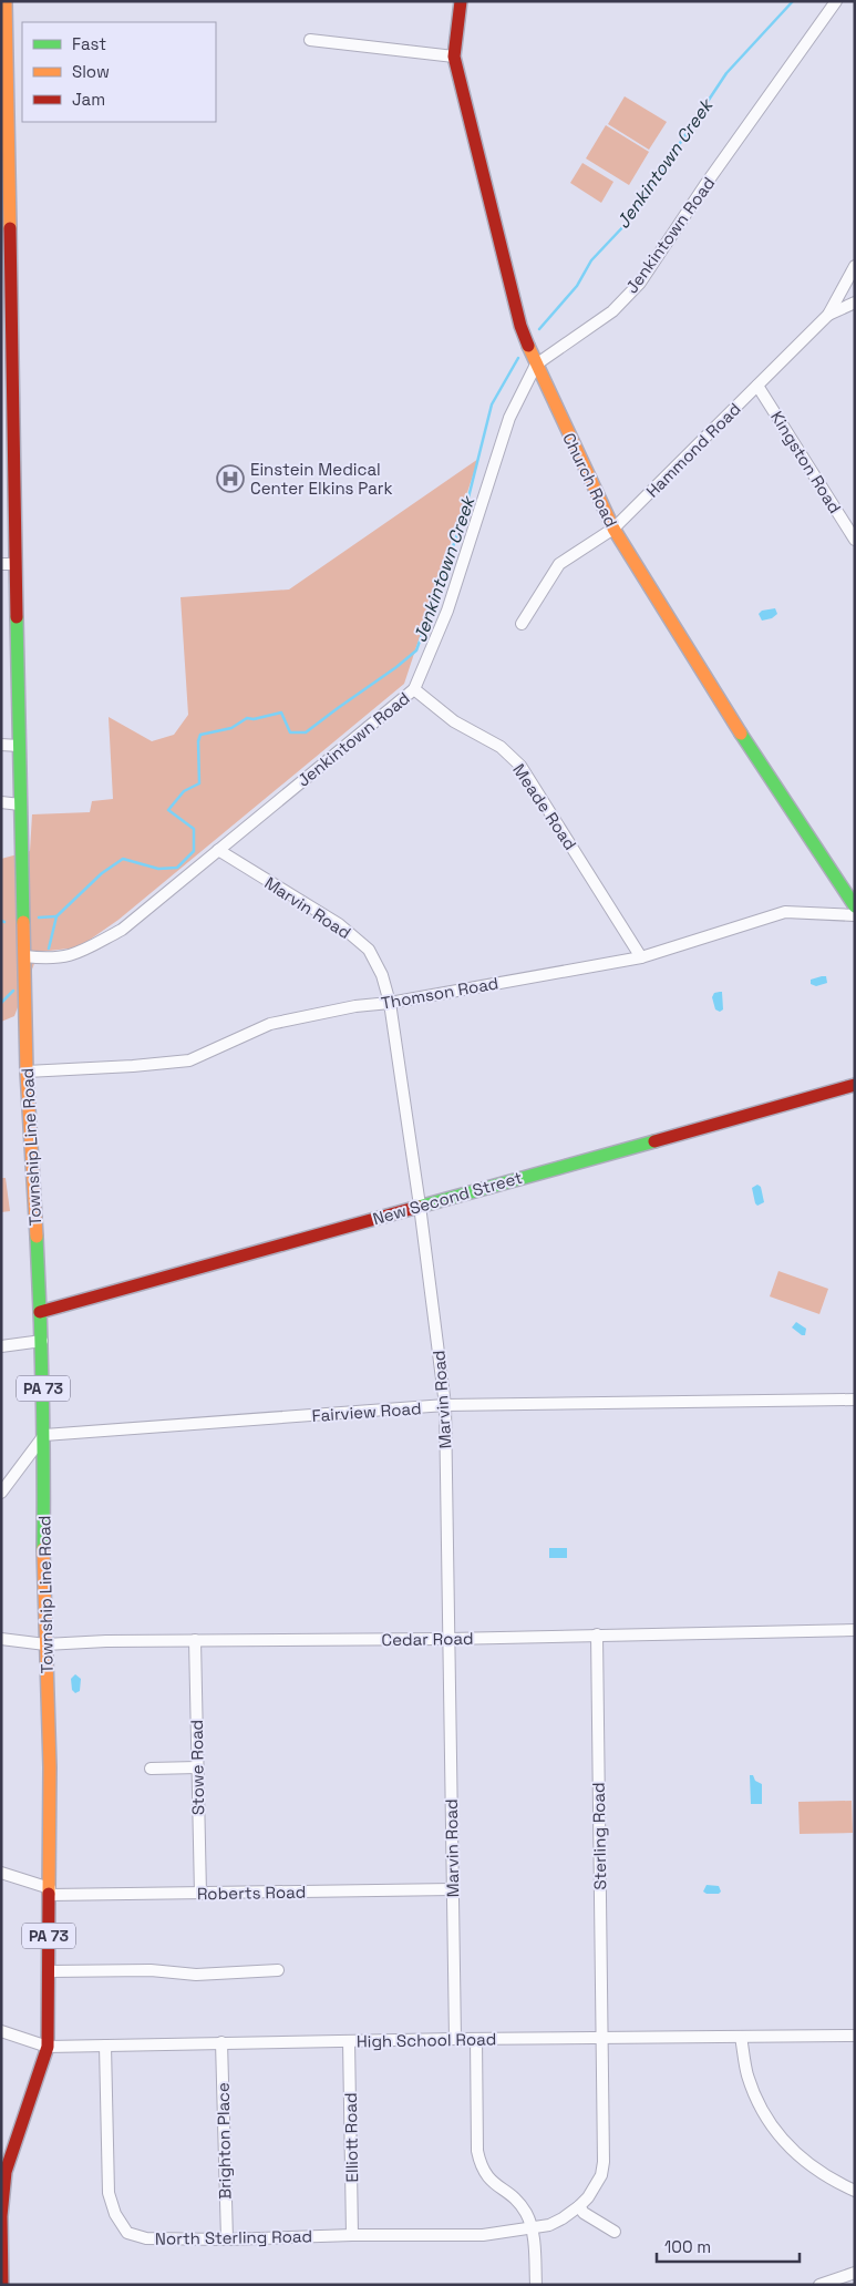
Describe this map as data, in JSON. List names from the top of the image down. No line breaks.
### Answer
{"streets":{"main road":["Church Road","Township Line Road","New Second Street","PA 73"],"street":["Jenkintown Road","Hammond Road","Kingston Road","Meade Road","Marvin Road","Thomson Road","Fairview Road","Cedar Road","Stowe Road","Sterling Road","Roberts Road","High School Road","Elliott Road","Brighton Place","North Sterling Road"]},"crossings":[["Jenkintown Road","Church Road"],["Jenkintown Road","Meade Road"],["Jenkintown Road","Marvin Road"],["Jenkintown Road","Township Line Road"],["Hammond Road","Kingston Road"],["Hammond Road","Church Road"],["Meade Road","Thomson Road"],["Marvin Road","Thomson Road"],["Marvin Road","New Second Street"],["Marvin Road","Fairview Road"],["Marvin Road","Cedar Road"],["Marvin Road","Roberts Road"],["Marvin Road","High School Road"],["Thomson Road","Township Line Road"],["Township Line Road","New Second Street"],["Township Line Road","Fairview Road"],["Township Line Road","Cedar Road"],["Township Line Road","Roberts Road"],["Township Line Road","High School Road"],["Cedar Road","Stowe Road"],["Cedar Road","Sterling Road"],["Stowe Road","Roberts Road"],["Sterling Road","High School Road"],["Sterling Road","North Sterling Road"],["High School Road","Elliott Road"],["High School Road","Brighton Place"],["High School Road","North Sterling Road"],["Elliott Road","North Sterling Road"],["Brighton Place","North Sterling Road"]],"water":["Jenkintown Creek"],"places":{"hospital":["Einstein Medical Center Elkins Park"]},"legend":["Fast","Slow","Jam"],"scale_bar":"100 m"}
